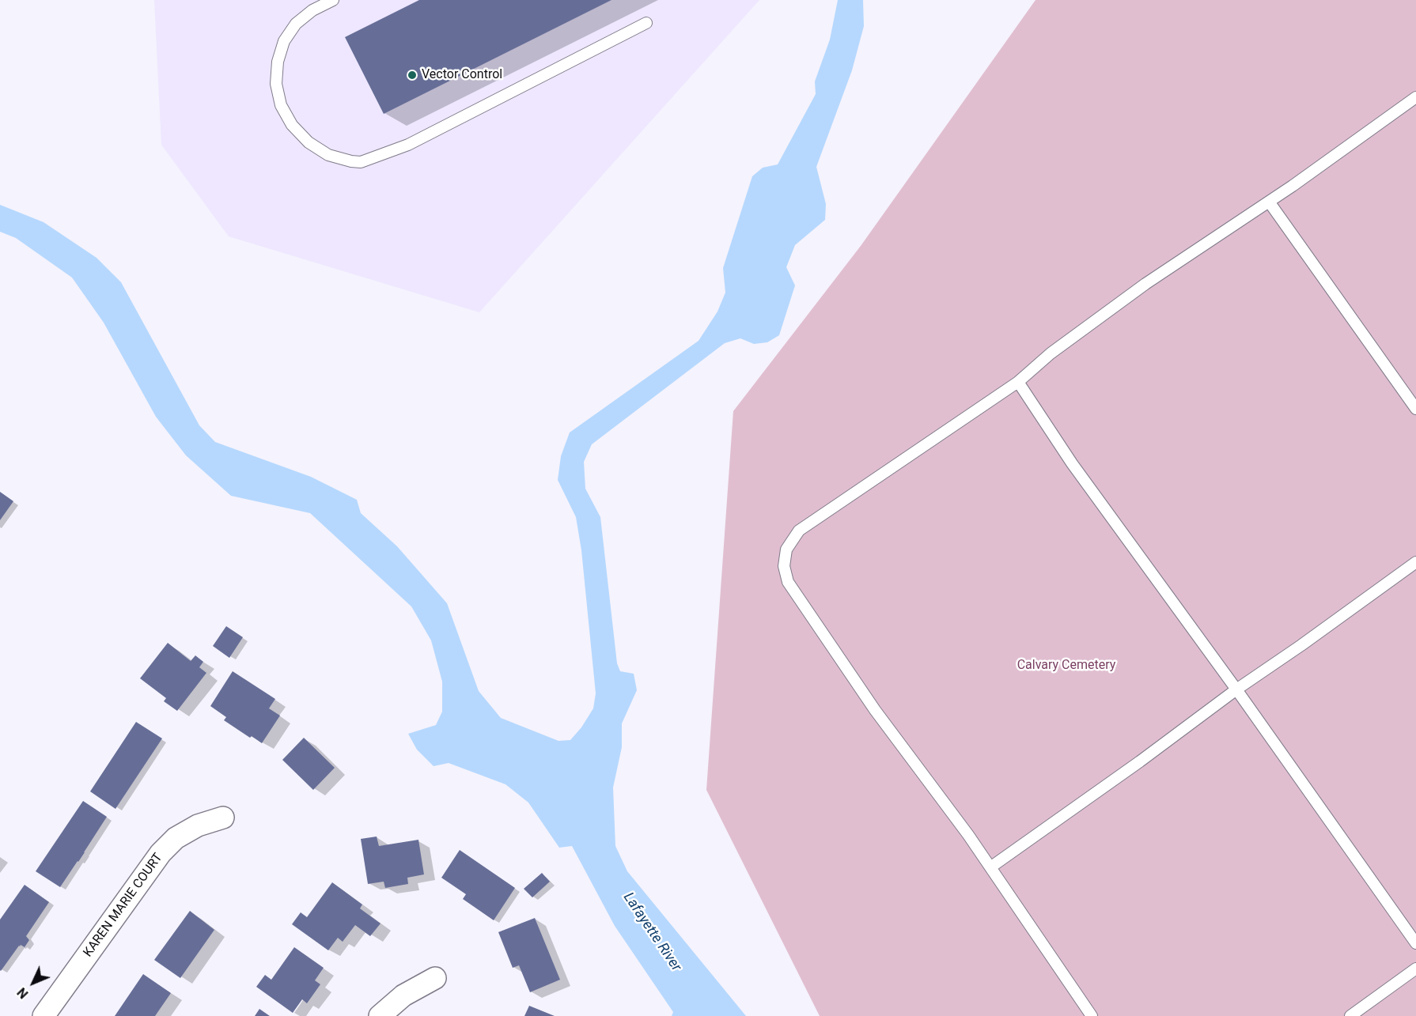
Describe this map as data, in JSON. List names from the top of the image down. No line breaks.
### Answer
{"streets":{"street":["KAREN MARIE COURT"]},"water":["Lafayette River"],"parks":["Calvary Cemetery"],"places":["Vector Control"],"north":"bottom left"}
